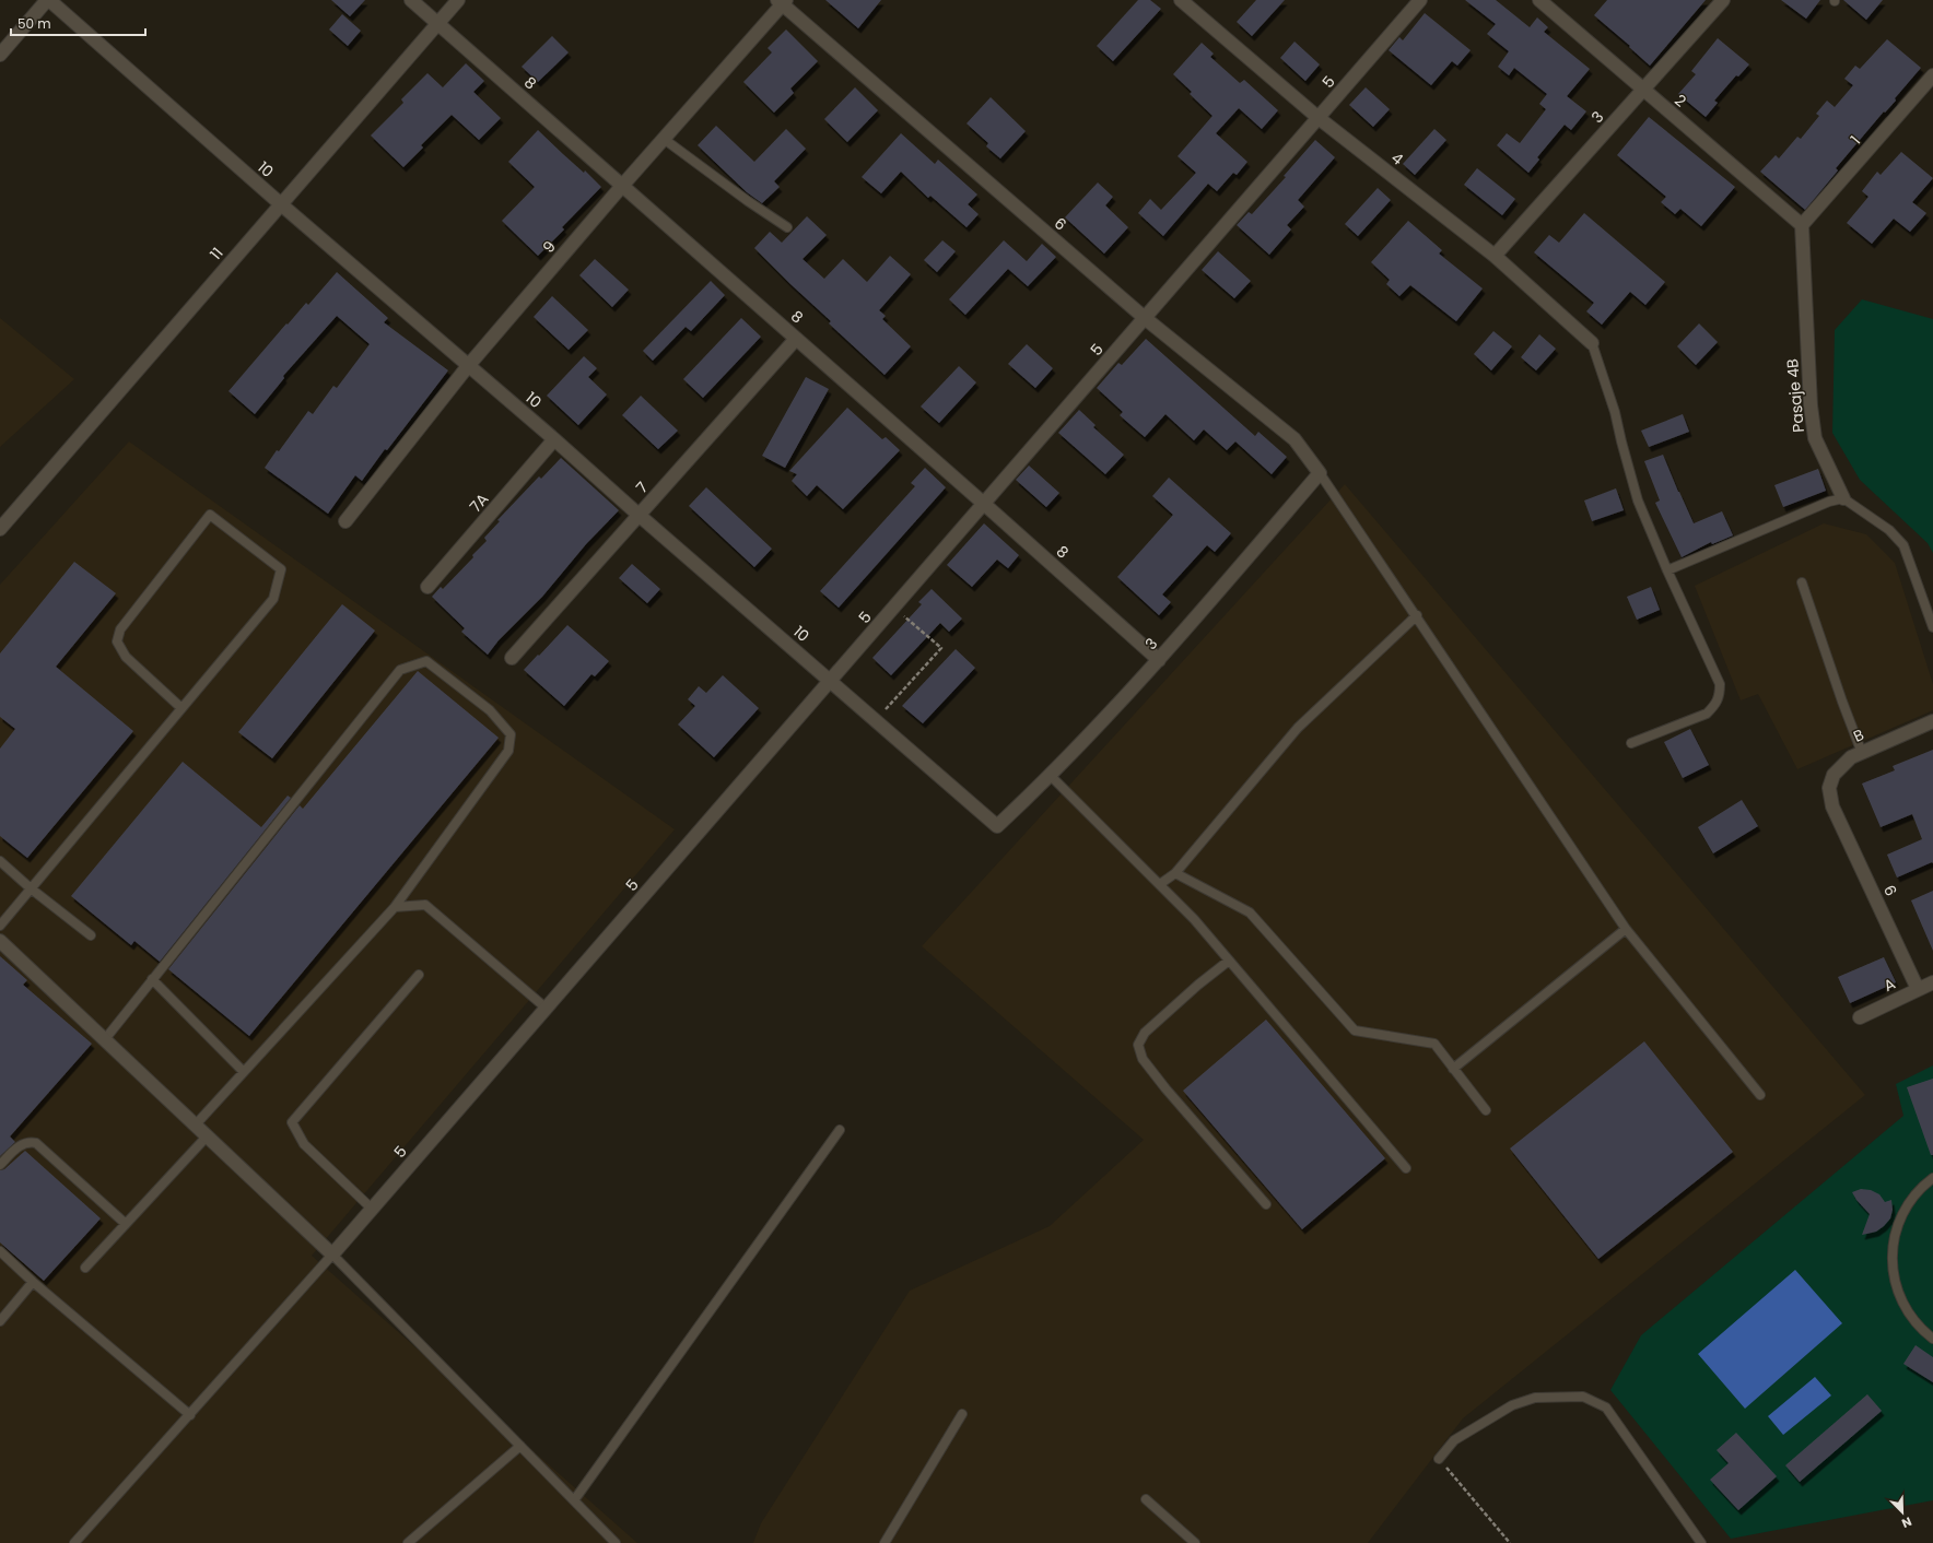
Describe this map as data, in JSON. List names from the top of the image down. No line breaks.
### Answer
{"streets":{"street":["5","8","2","3","1","4","10","6","9","11","Pasaje 4B","7","7A","B","A"]},"crossings":[["5","8"],["5","4"],["5","10"],["5","6"],["8","3"],["8","9"],["8","11"],["8","7"],["2","3"],["2","1"],["2","Pasaje 4B"],["3","4"],["3","10"],["3","6"],["1","Pasaje 4B"],["10","9"],["10","11"],["10","7"],["10","7A"],["6","9"],["6","B"],["6","A"]],"scale_bar":"50 m","north":"bottom right"}
